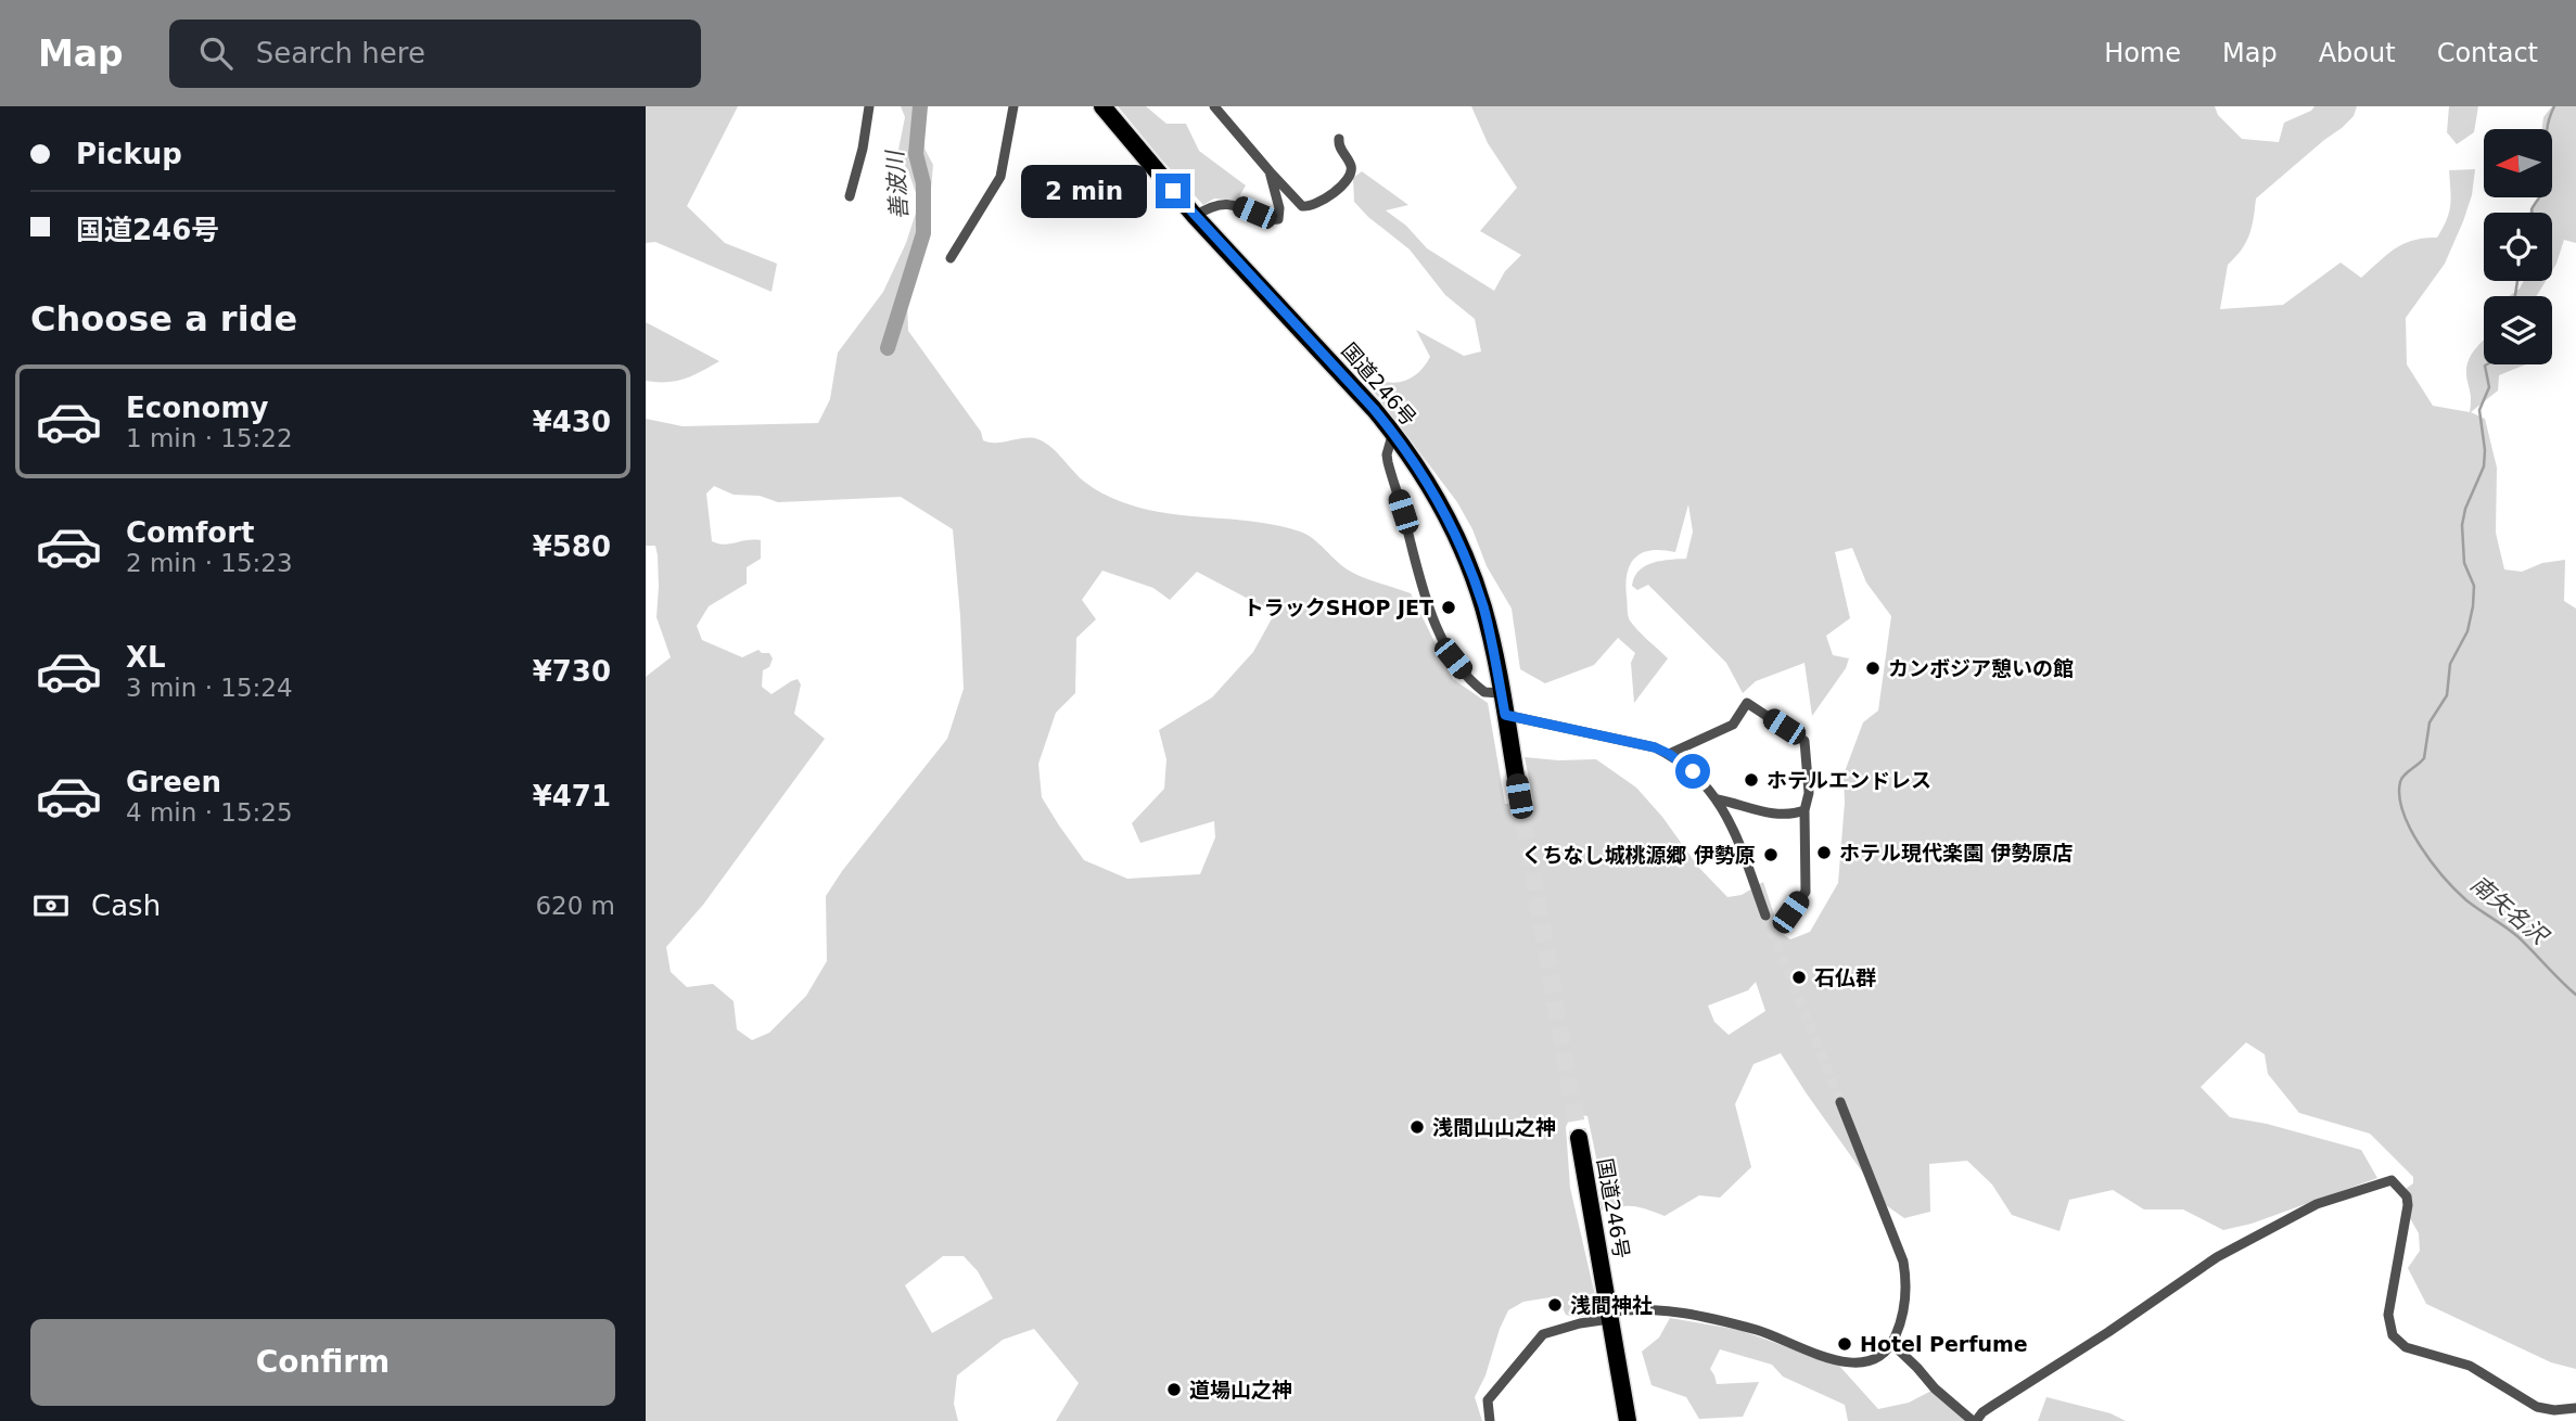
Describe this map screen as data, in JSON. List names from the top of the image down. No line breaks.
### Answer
{"streets":{"highway":["国道246号"]},"water":["善波川","南矢名沢"],"places":["トラックSHOP JET","カンボジア憩いの館","ホテルエンドレス","ホテル現代楽園 伊勢原店","くちなし城桃源郷 伊勢原","石仏群","浅間山山之神","浅間神社","Hotel Perfume","道場山之神"],"north":"left","page":{"header":"Map","search":"Search here","nav":["Home","Map","About","Contact"],"banner":["Pickup","国道246号"],"bubble":"2 min","heading":"Choose a ride","list":[{"name":"Economy","note":"1 min · 15:22","value":"¥430"},{"name":"Comfort","note":"2 min · 15:23","value":"¥580"},{"name":"XL","note":"3 min · 15:24","value":"¥730"},{"name":"Green","note":"4 min · 15:25","value":"¥471"}],"pay":["Cash","620 m"],"buttons":"Confirm"}}
